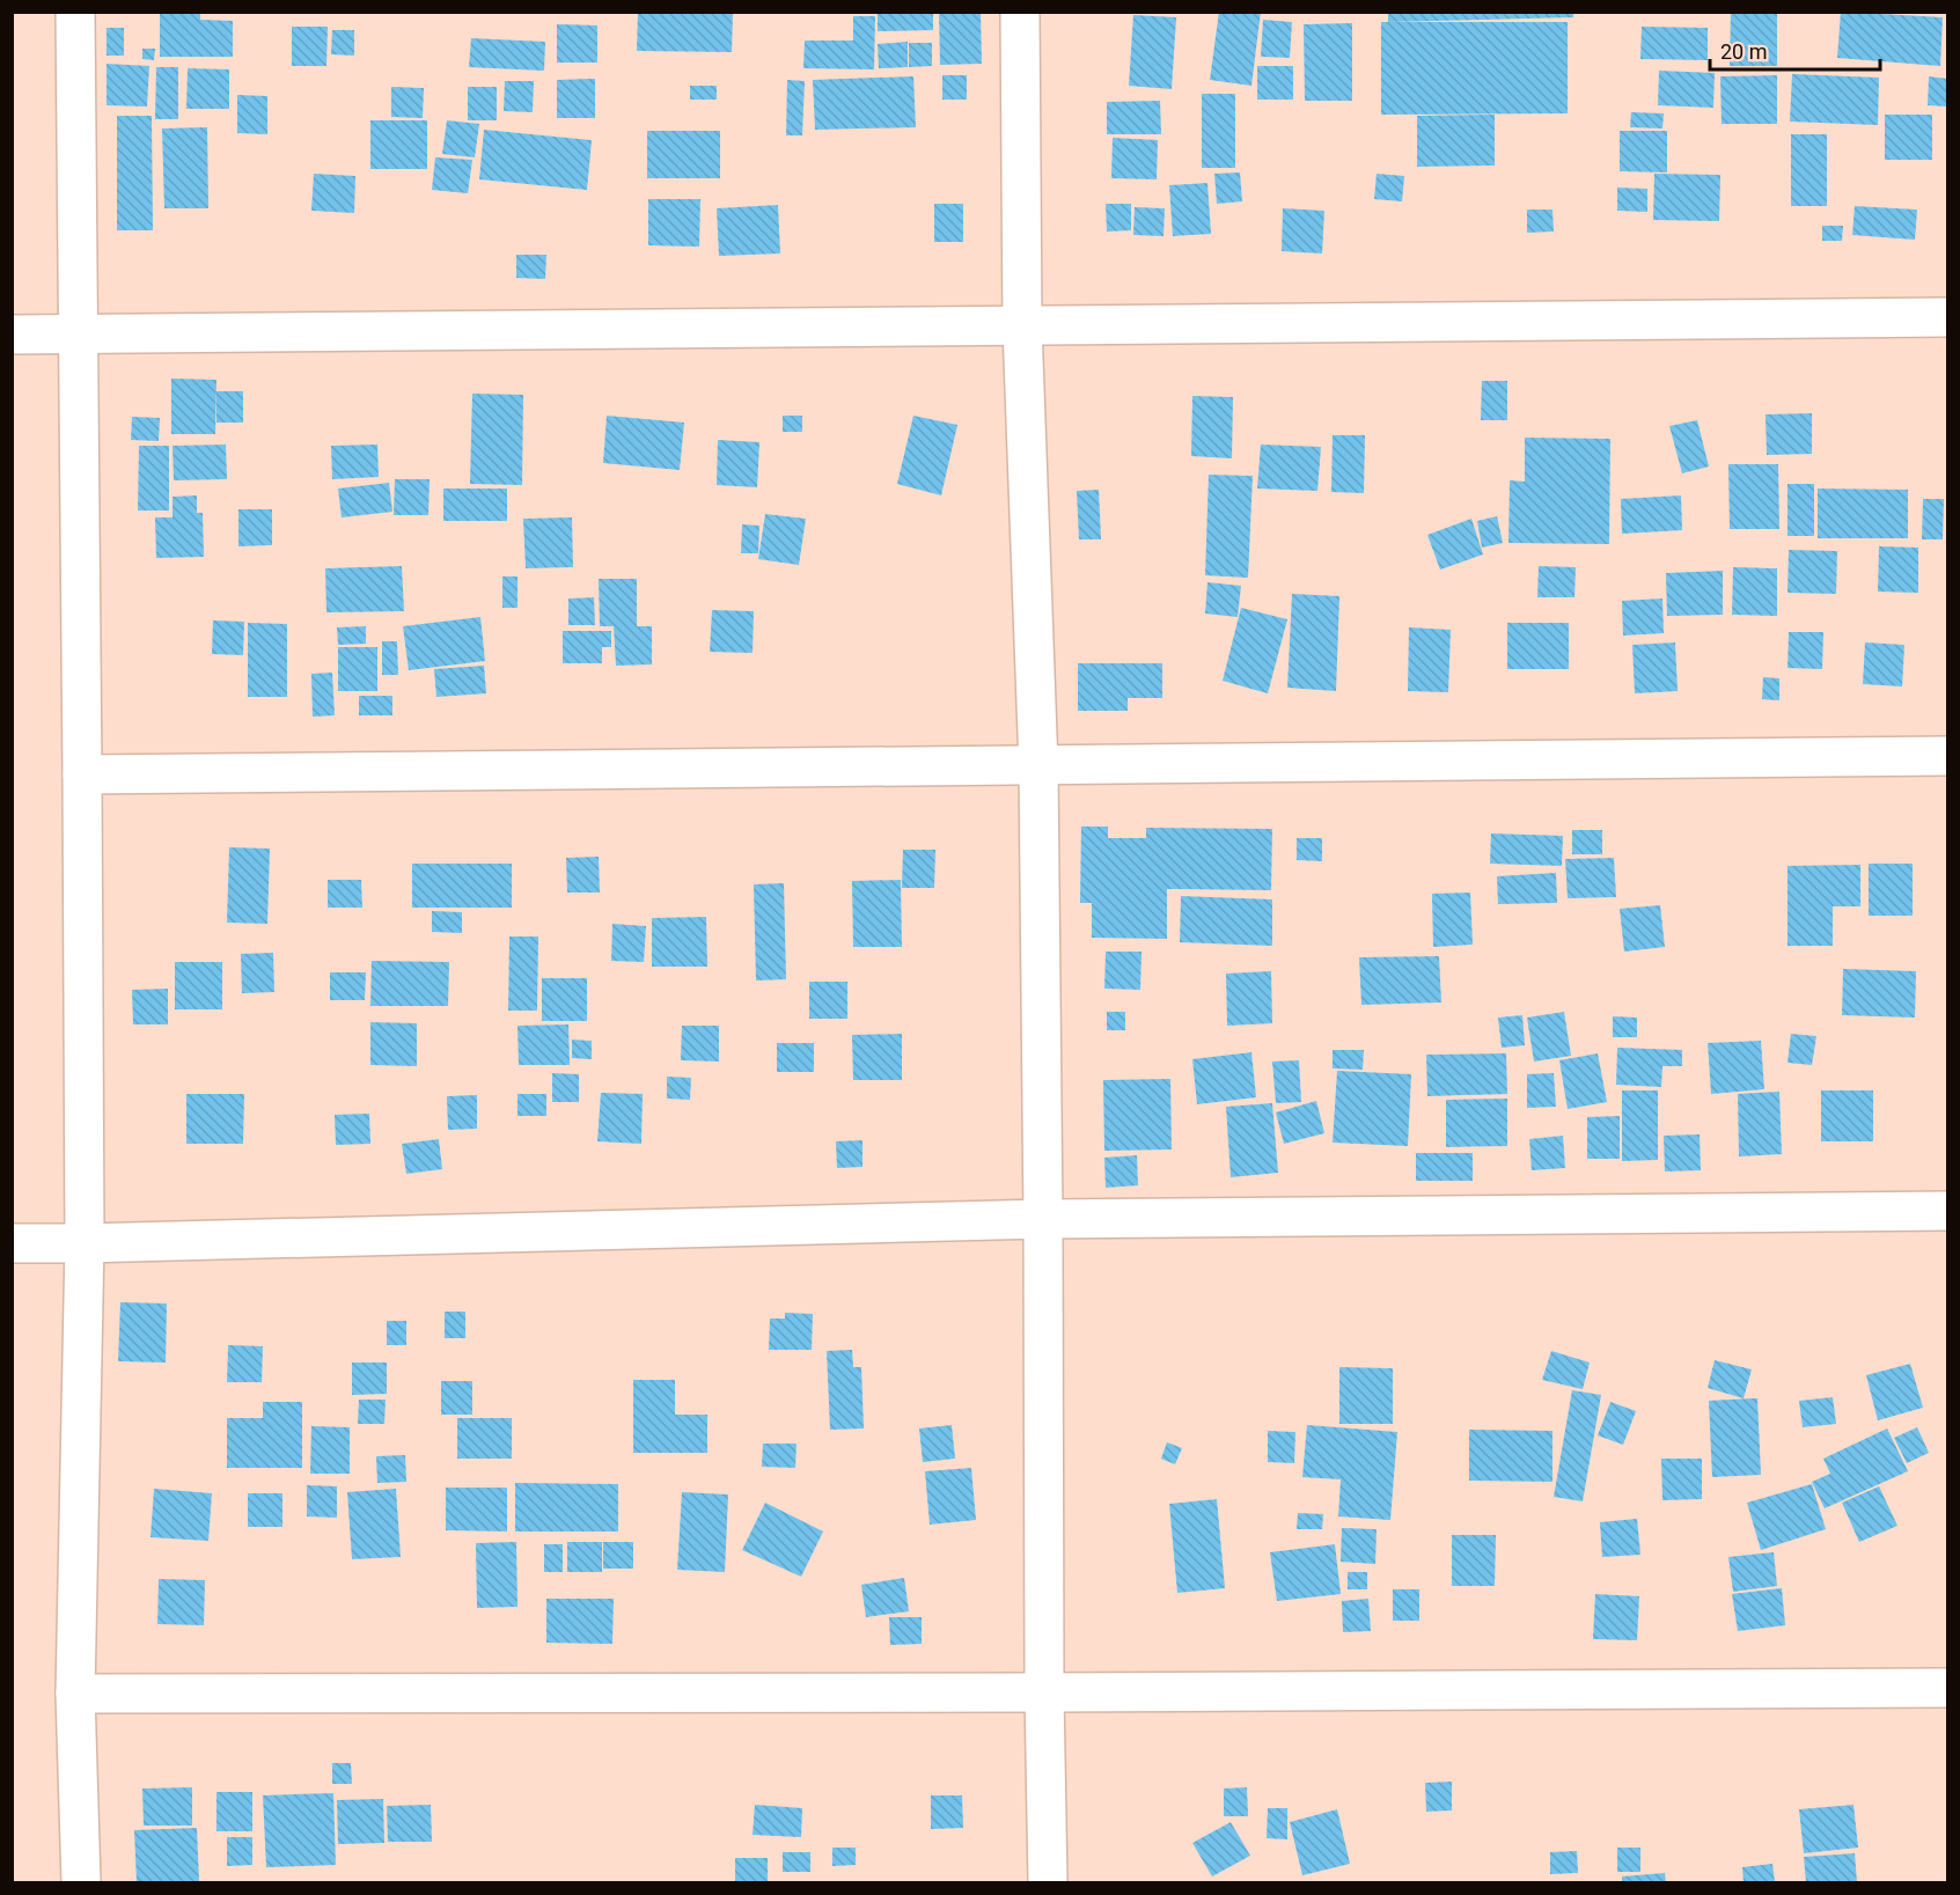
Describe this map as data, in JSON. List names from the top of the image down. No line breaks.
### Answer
{"scale_bar":"20 m"}
